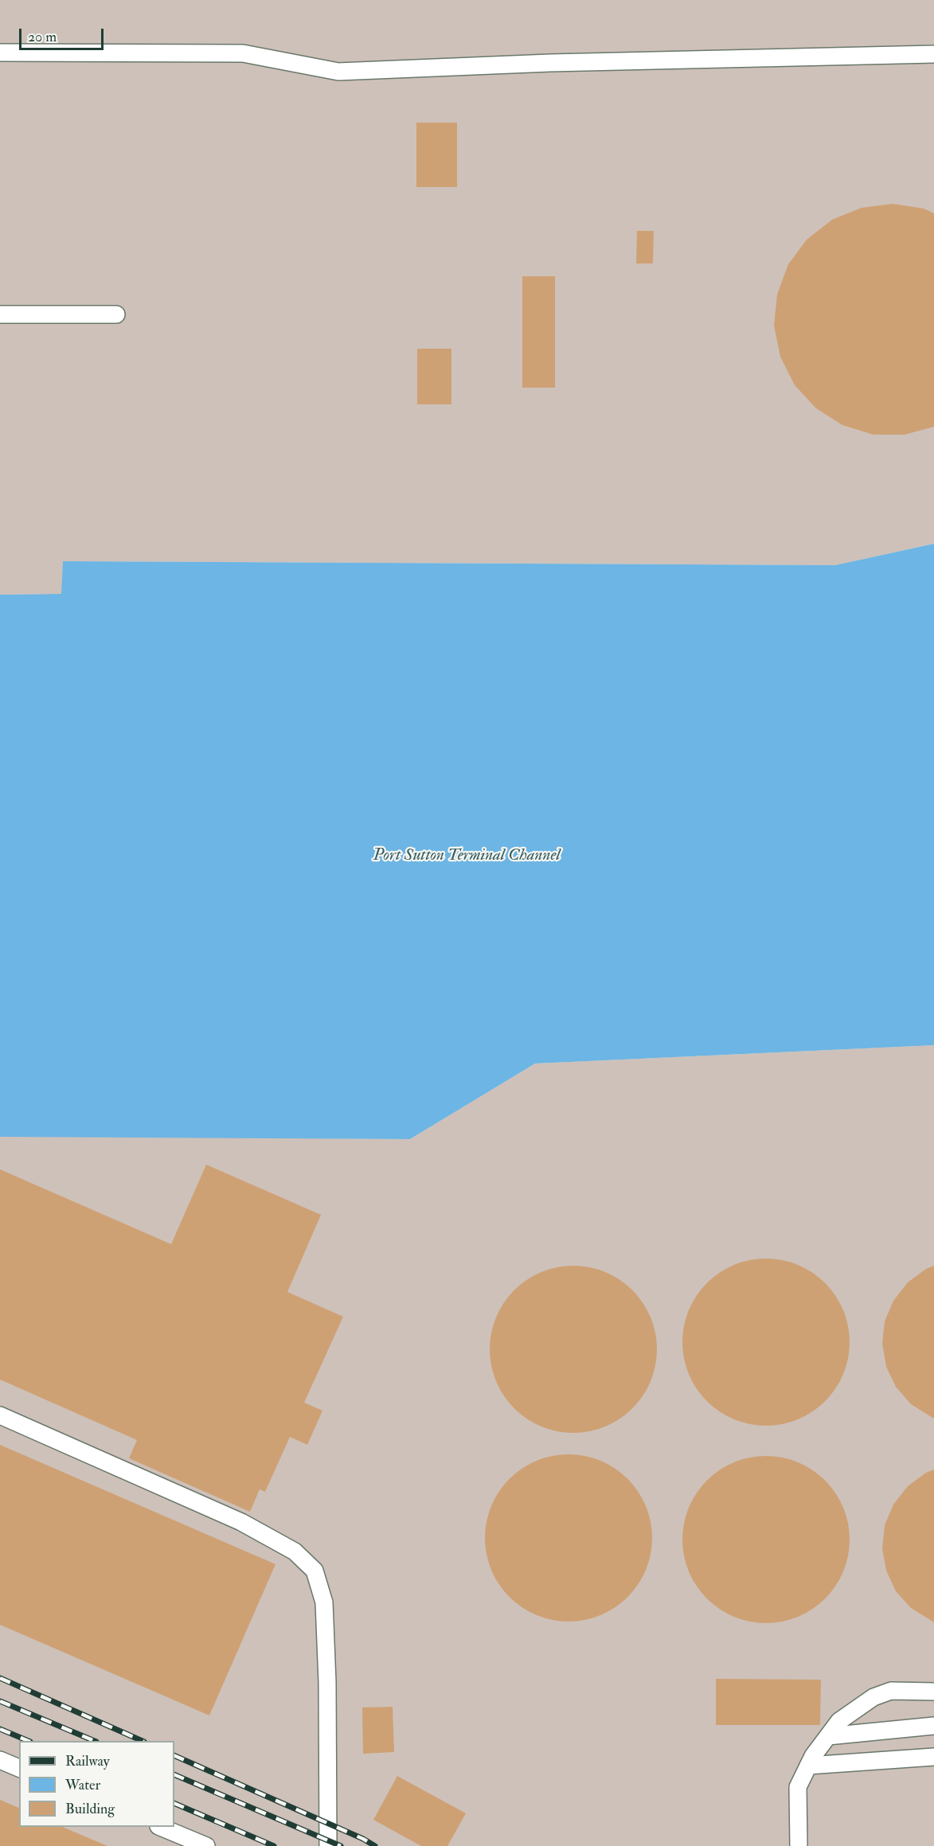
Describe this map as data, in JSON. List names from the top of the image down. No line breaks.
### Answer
{"water":["Port Sutton Terminal Channel"],"legend":["Railway","Water","Building"],"scale_bar":"20 m"}
